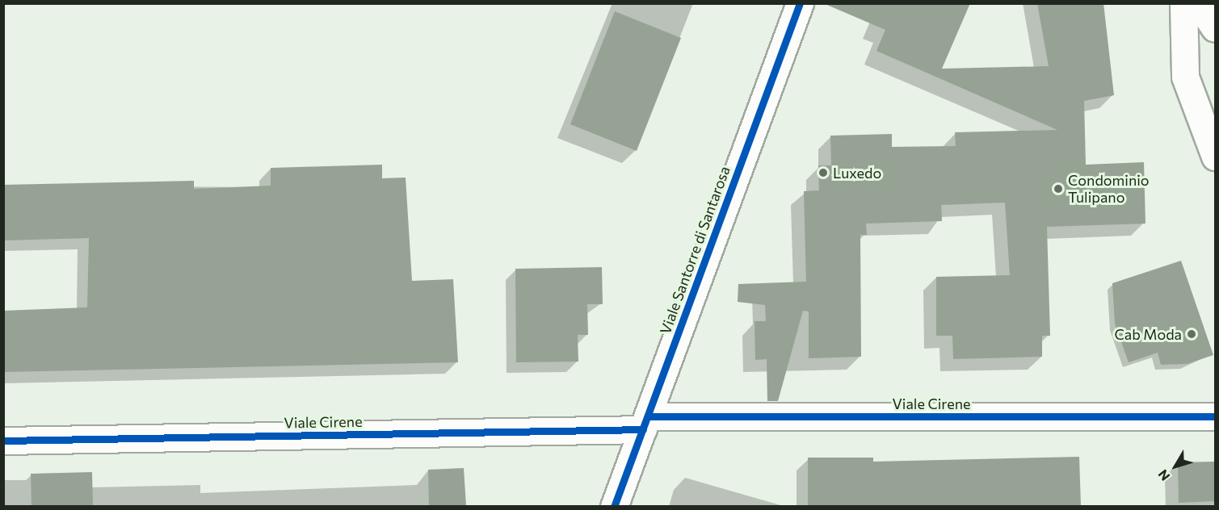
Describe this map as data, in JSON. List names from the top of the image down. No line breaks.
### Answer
{"streets":{"street":["Viale Santorre di Santarosa","Viale Cirene"]},"crossings":[["Viale Santorre di Santarosa","Viale Cirene"]],"places":["Luxedo","Condominio Tulipano","Cab Moda"],"north":"bottom left"}
